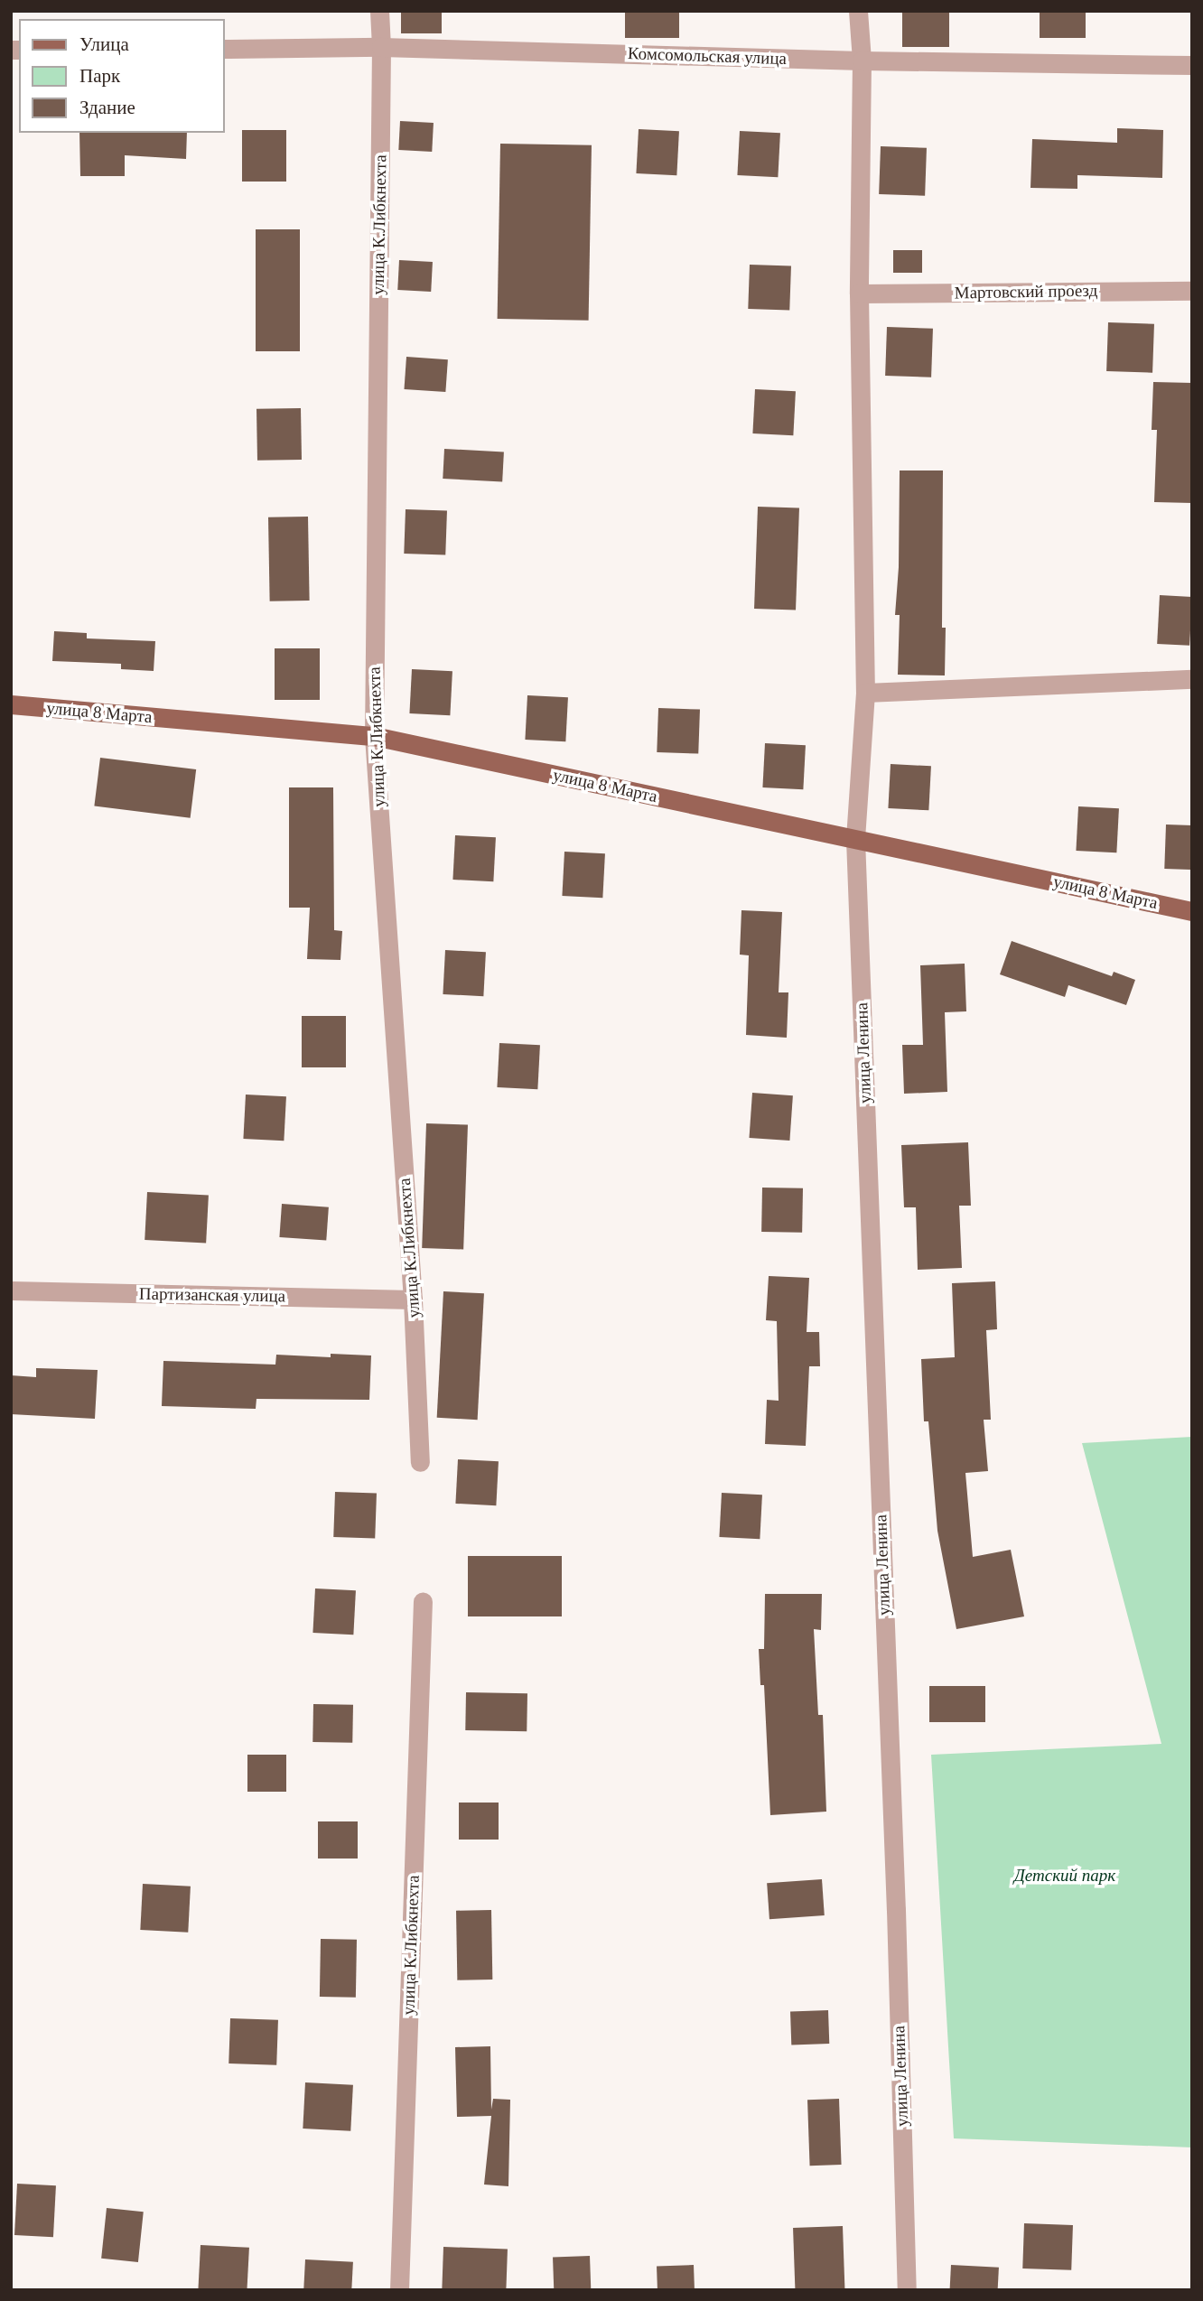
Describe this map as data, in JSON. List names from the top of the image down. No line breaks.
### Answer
{"streets":{"main road":["улица 8 Марта"],"street":["Комсомольская улица","улица К.Либкнехта","Мартовский проезд","улица Ленина","Партизанская улица"]},"crossings":[["Комсомольская улица","улица К.Либкнехта"],["Комсомольская улица","улица Ленина"],["улица К.Либкнехта","улица 8 Марта"],["улица К.Либкнехта","Партизанская улица"],["Мартовский проезд","улица Ленина"],["улица 8 Марта","улица Ленина"]],"parks":["Детский парк"],"legend":["Улица","Парк","Здание"]}
